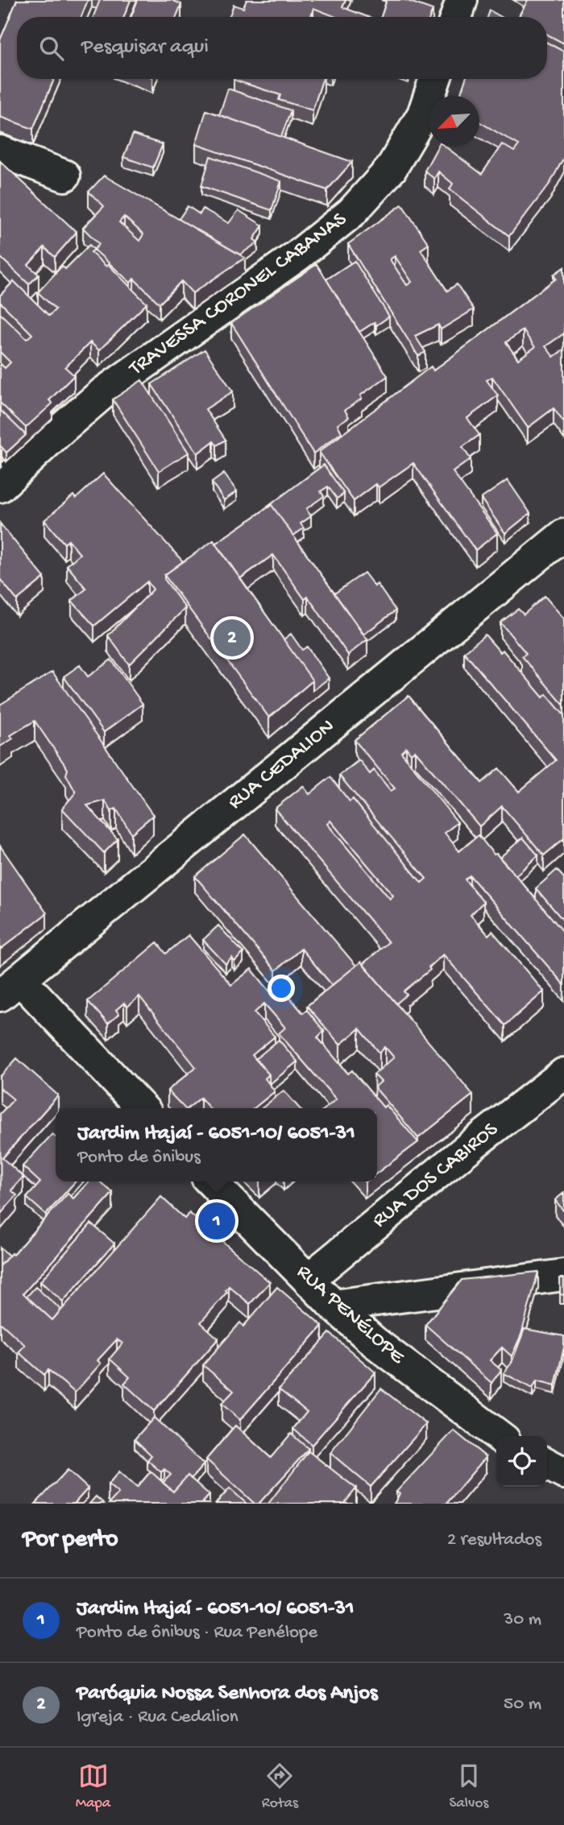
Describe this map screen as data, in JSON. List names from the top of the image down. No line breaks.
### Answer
{"streets":{"street":["TRAVESSA CORONEL CABANAS","RUA CEDALION","RUA DOS CABIROS","RUA PENÉLOPE"]},"crossings":[["RUA DOS CABIROS","RUA PENÉLOPE"]],"north":"bottom left","page":{"search":"Pesquisar aqui","pins":["2","1"],"popup":["Jardim Itajaí - 6051-10/ 6051-31","Ponto de ônibus"],"heading":["Por perto","2 resultados"],"list":[{"mark":"1","name":"Jardim Itajaí - 6051-10/ 6051-31","note":"Ponto de ônibus · Rua Penélope","value":"30 m"},{"mark":"2","name":"Paróquia Nossa Senhora dos Anjos","note":"Igreja · Rua Cedalion","value":"50 m"}],"nav":["Mapa","Rotas","Salvos"]}}
